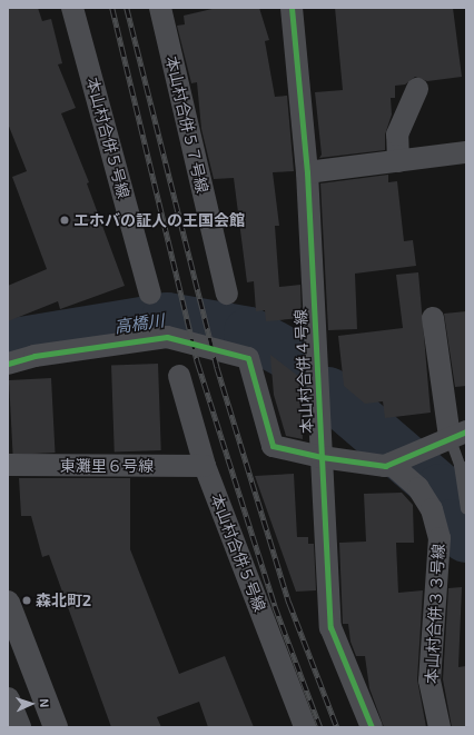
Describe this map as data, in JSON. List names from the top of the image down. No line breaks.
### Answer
{"streets":{"street":["本山村合併５７号線","本山村合併５号線","本山村合併４号線","東灘里６号線","本山村合併３３号線"]},"crossings":[["本山村合併５号線","東灘里６号線"]],"water":["高橋川"],"places":["エホバの証人の王国会館","森北町2"],"north":"right"}
